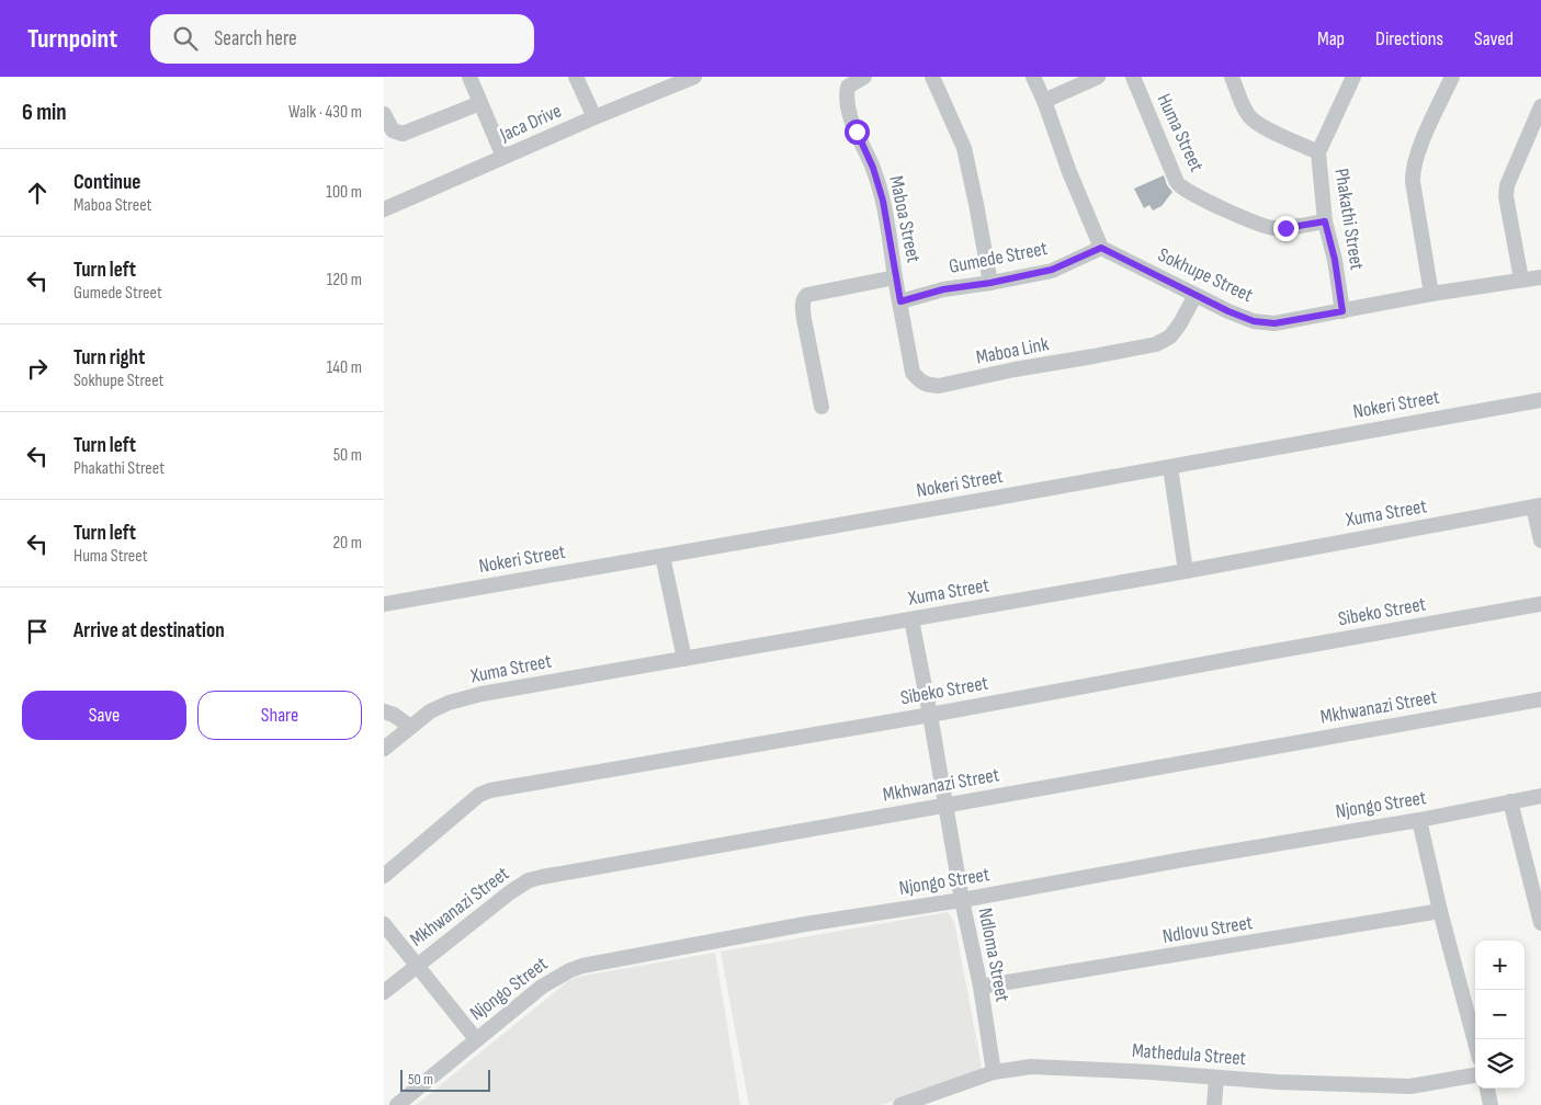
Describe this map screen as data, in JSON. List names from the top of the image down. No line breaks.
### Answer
{"streets":{"street":["Jaca Drive","Huma Street","Maboa Street","Phakathi Street","Gumede Street","Sokhupe Street","Maboa Link","Nokeri Street","Xuma Street","Sibeko Street","Mkhwanazi Street","Njongo Street","Ndlovu Street","Ndloma Street","Mathedula Street"]},"crossings":[["Huma Street","Phakathi Street"],["Maboa Street","Maboa Link"],["Phakathi Street","Sokhupe Street"],["Gumede Street","Sokhupe Street"],["Gumede Street","Maboa Link"],["Sokhupe Street","Maboa Link"],["Xuma Street","Ndloma Street"],["Sibeko Street","Ndloma Street"],["Mkhwanazi Street","Ndloma Street"],["Njongo Street","Ndloma Street"],["Ndlovu Street","Ndloma Street"],["Ndloma Street","Mathedula Street"]],"scale_bar":"50 m","page":{"header":"Turnpoint","search":"Search here","nav":["Map","Directions","Saved"],"heading":["6 min","Walk · 430 m"],"list":[["Continue","Maboa Street","100 m"],["Turn left","Gumede Street","120 m"],["Turn right","Sokhupe Street","140 m"],["Turn left","Phakathi Street","50 m"],["Turn left","Huma Street","20 m"],"Arrive at destination"],"buttons":["Save","Share"],"map_buttons":["+","−"],"scale":"50 m"}}
